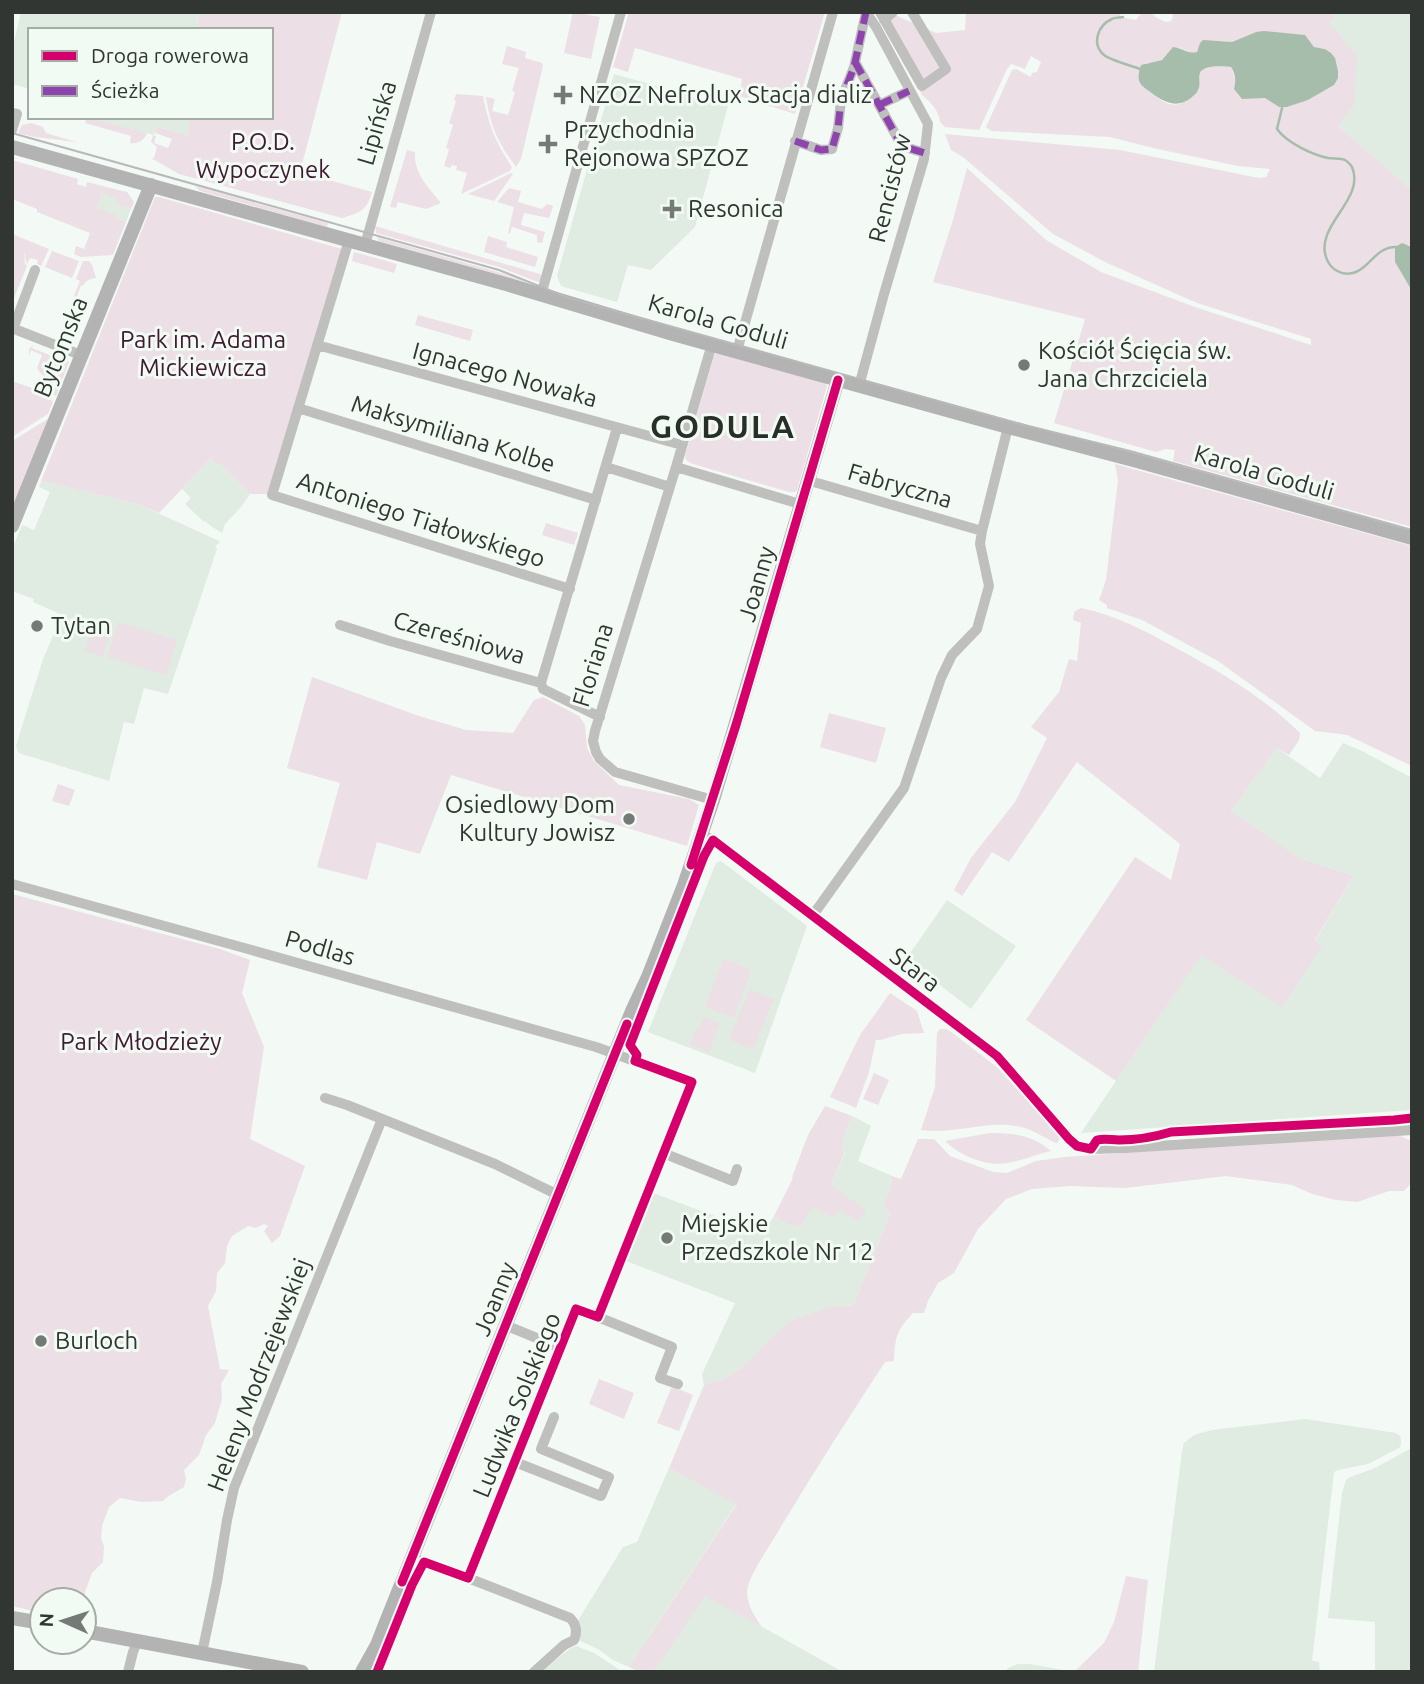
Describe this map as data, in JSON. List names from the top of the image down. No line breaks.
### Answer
{"streets":{"street":["Lipińska","Rencistów","Karola Goduli","Bytomska","Ignacego Nowaka","Maksymiliana Kolbe","Fabryczna","Antoniego Tiałowskiego","Joanny","Czereśniowa","Floriana","Podlas","Stara","Heleny Modrzejewskiej","Ludwika Solskiego"]},"crossings":[["Lipińska","Karola Goduli"],["Rencistów","Karola Goduli"],["Karola Goduli","Bytomska"],["Karola Goduli","Antoniego Tiałowskiego"],["Karola Goduli","Joanny"],["Karola Goduli","Floriana"],["Ignacego Nowaka","Antoniego Tiałowskiego"],["Ignacego Nowaka","Floriana"],["Maksymiliana Kolbe","Antoniego Tiałowskiego"],["Fabryczna","Joanny"],["Joanny","Floriana"],["Joanny","Podlas"],["Joanny","Stara"],["Joanny","Ludwika Solskiego"],["Czereśniowa","Floriana"],["Podlas","Ludwika Solskiego"]],"districts":["GODULA"],"parks":["P.O.D. Wypoczynek","Park im. Adama Mickiewicza","Park Młodzieży"],"places":{"health":["NZOZ Nefrolux Stacja dializ","Przychodnia Rejonowa SPZOZ","Resonica"],"other":["Kościół Ścięcia św. Jana Chrzciciela","Tytan","Osiedlowy Dom Kultury Jowisz","Miejskie Przedszkole Nr 12","Burloch"]},"legend":["Droga rowerowa","Ścieżka"],"north":"left"}
